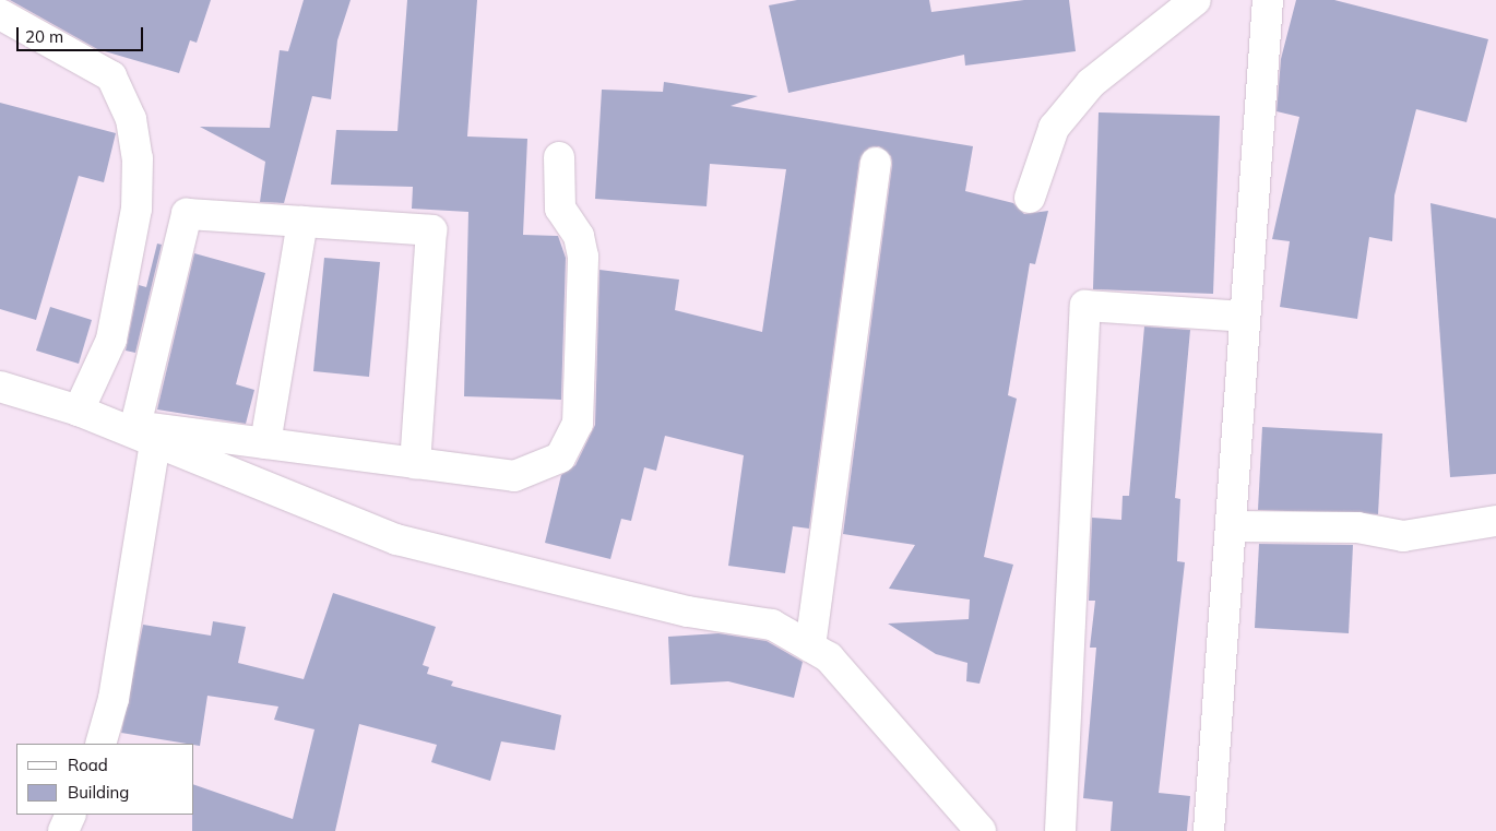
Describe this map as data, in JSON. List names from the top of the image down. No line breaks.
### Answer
{"legend":["Road","Building"],"scale_bar":"20 m"}
